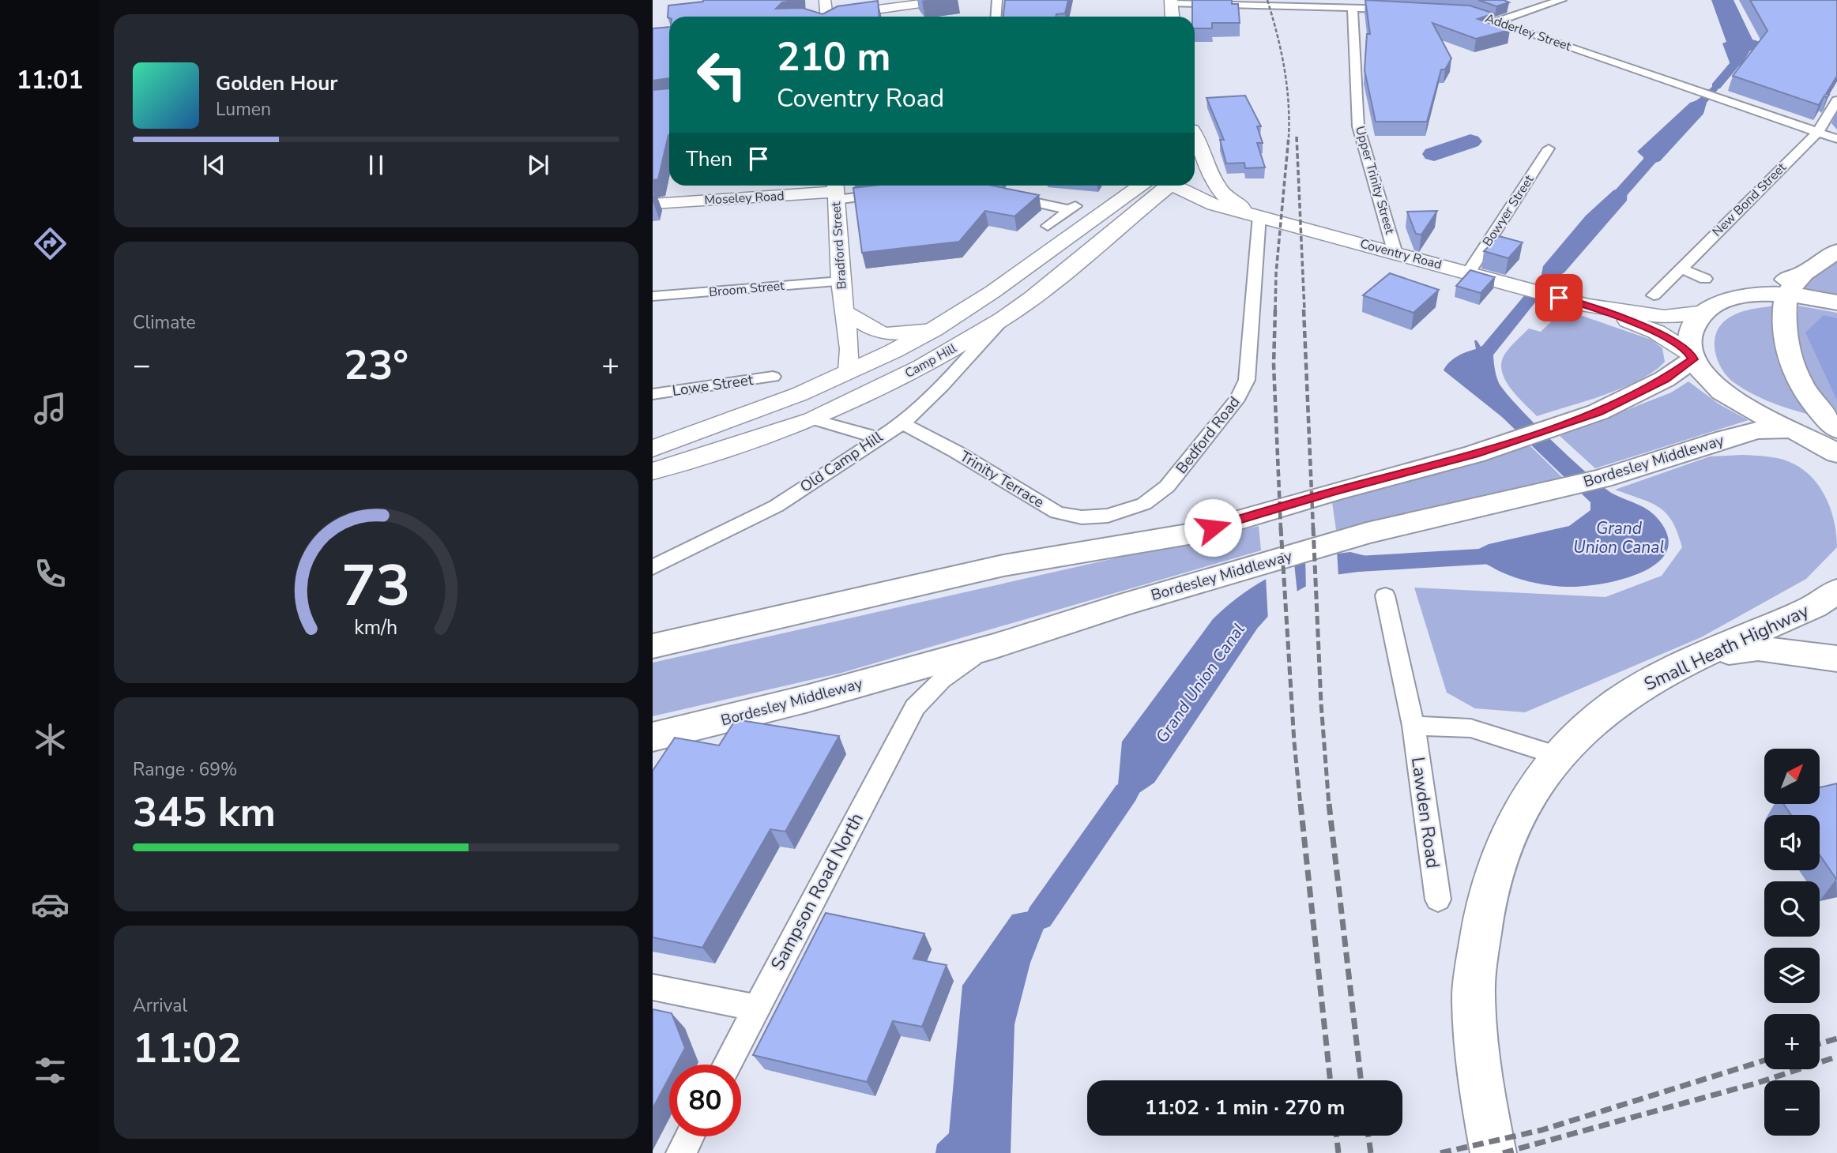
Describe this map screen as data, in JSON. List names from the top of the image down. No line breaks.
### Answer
{"streets":{"highway":["Bordesley Middleway","Small Heath Highway"],"main road":["Coventry Road","Camp Hill"],"street":["Adderley Street","Upper Trinity Street","Moseley Road","New Bond Street","Bowyer Street","Bradford Street","Broom Street","Lowe Street","Bedford Road","Old Camp Hill","Trinity Terrace","Lawden Road","Sampson Road North"]},"crossings":[["Adderley Street","New Bond Street"],["Upper Trinity Street","Coventry Road"],["Moseley Road","Bradford Street"],["Bowyer Street","Coventry Road"],["Bradford Street","Broom Street"],["Bradford Street","Camp Hill"],["Coventry Road","Camp Hill"],["Coventry Road","Bedford Road"],["Camp Hill","Old Camp Hill"],["Bedford Road","Trinity Terrace"],["Bordesley Middleway","Sampson Road North"],["Old Camp Hill","Trinity Terrace"]],"water":["Grand Union Canal"],"north":"top right","page":{"tabs":"11:01","turn":["210 m","Coventry Road"],"song":["Golden Hour","Lumen"],"then":"Then","tile":["Climate",["Range · 69%","345 km"],["Arrival","11:02"]],"heat":["−","23°","+"],"map_buttons":["+","−"],"limit":"80","trip":"11:02 · 1 min · 270 m","gauge":["73","km/h"]}}
